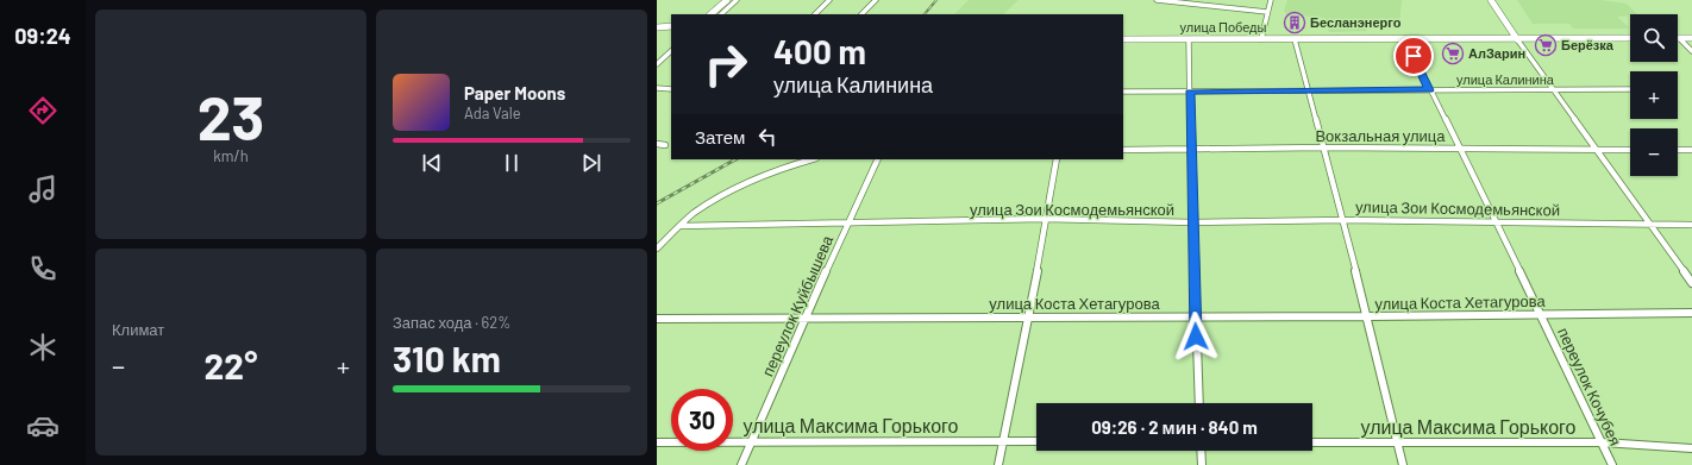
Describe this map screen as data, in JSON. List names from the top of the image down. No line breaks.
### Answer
{"streets":{"main road":["улица Победы"],"street":["улица Калинина","Вокзальная улица","улица Зои Космодемьянской","улица Коста Хетагурова","переулок Куйбышева","переулок Кочубея","улица Максима Горького"]},"crossings":[["улица Победы","переулок Кочубея"],["улица Калинина","переулок Кочубея"],["Вокзальная улица","переулок Кочубея"],["улица Зои Космодемьянской","переулок Куйбышева"],["улица Зои Космодемьянской","переулок Кочубея"],["улица Коста Хетагурова","переулок Куйбышева"],["улица Коста Хетагурова","переулок Кочубея"],["переулок Куйбышева","улица Максима Горького"],["переулок Кочубея","улица Максима Горького"]],"places":{"building":["Бесланэнерго"],"supermarket":["Берёзка","АлЗарин"]},"page":{"tabs":"09:24","tile":[["23","km/h"],"Климат",["Запас хода · 62%","310 km"]],"map_buttons":["+","−"],"turn":["400 m","улица Калинина"],"song":["Paper Moons","Ada Vale"],"then":"Затем","heat":["−","22°","+"],"limit":"30","trip":"09:26 · 2 мин · 840 m"}}
